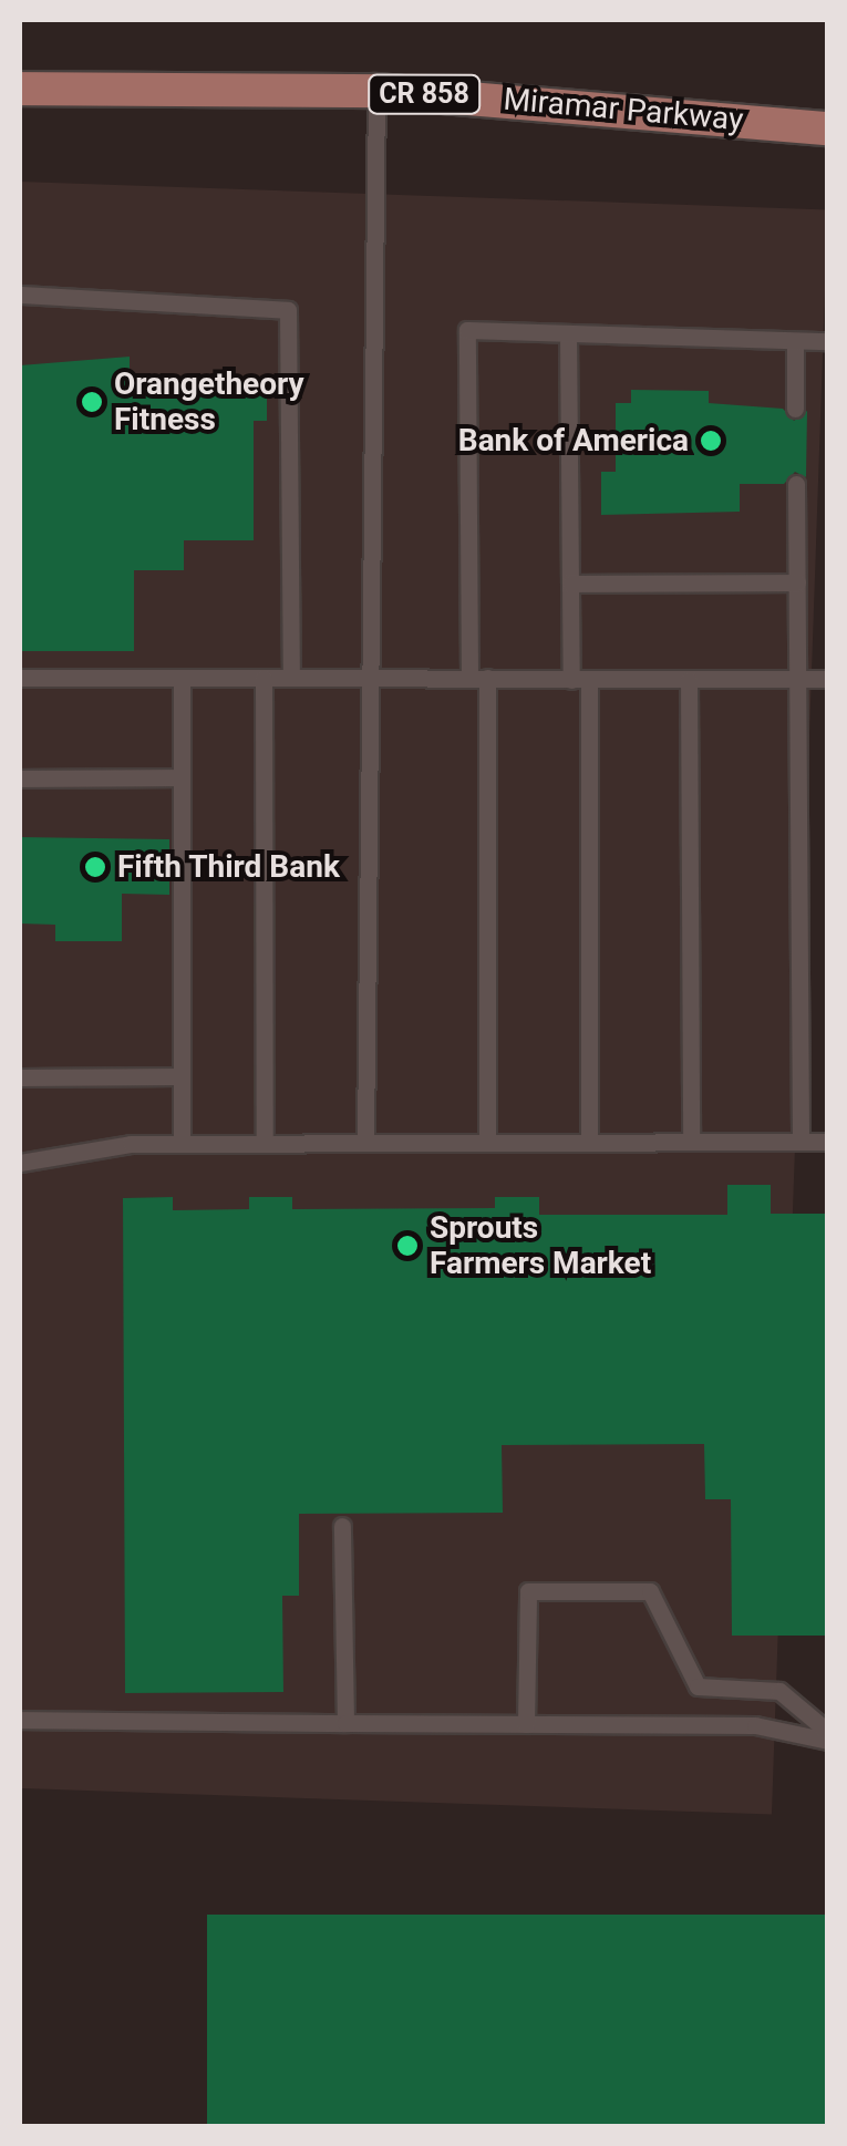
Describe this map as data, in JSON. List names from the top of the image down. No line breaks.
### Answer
{"streets":{"main road":["CR 858","Miramar Parkway"]},"places":["Orangetheory Fitness","Bank of America","Fifth Third Bank","Sprouts Farmers Market"]}
